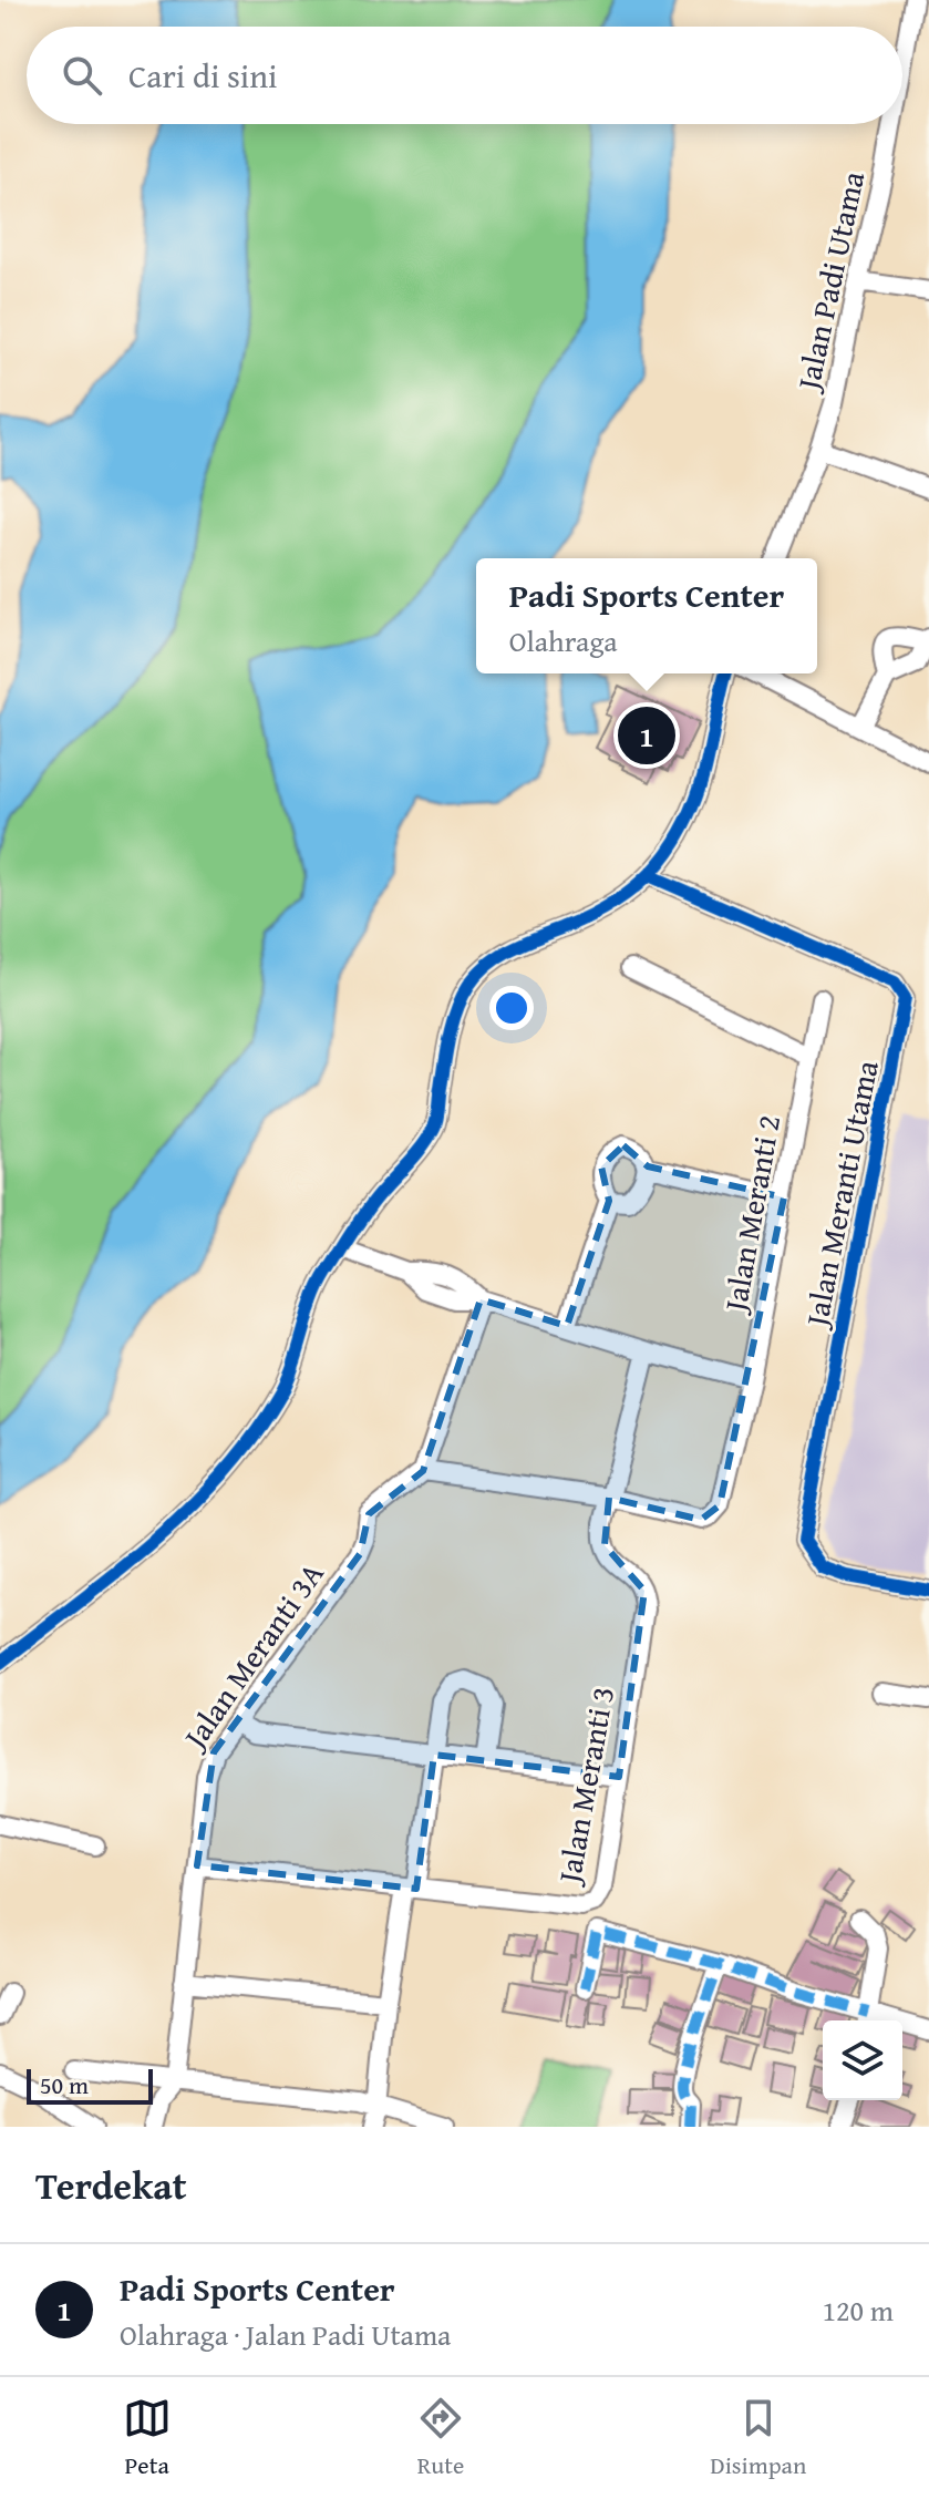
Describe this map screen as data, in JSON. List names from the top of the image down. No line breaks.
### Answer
{"streets":{"street":["Jalan Padi Utama","Jalan Meranti Utama","Jalan Meranti 2","Jalan Meranti 3A","Jalan Meranti 3"]},"crossings":[["Jalan Meranti 2","Jalan Meranti 3"],["Jalan Meranti 3A","Jalan Meranti 3"]],"scale_bar":"50 m","page":{"search":"Cari di sini","popup":["Padi Sports Center","Olahraga"],"pins":"1","scale":"50 m","heading":"Terdekat","list":[{"mark":"1","name":"Padi Sports Center","note":"Olahraga · Jalan Padi Utama","value":"120 m"}],"nav":["Peta","Rute","Disimpan"]}}
